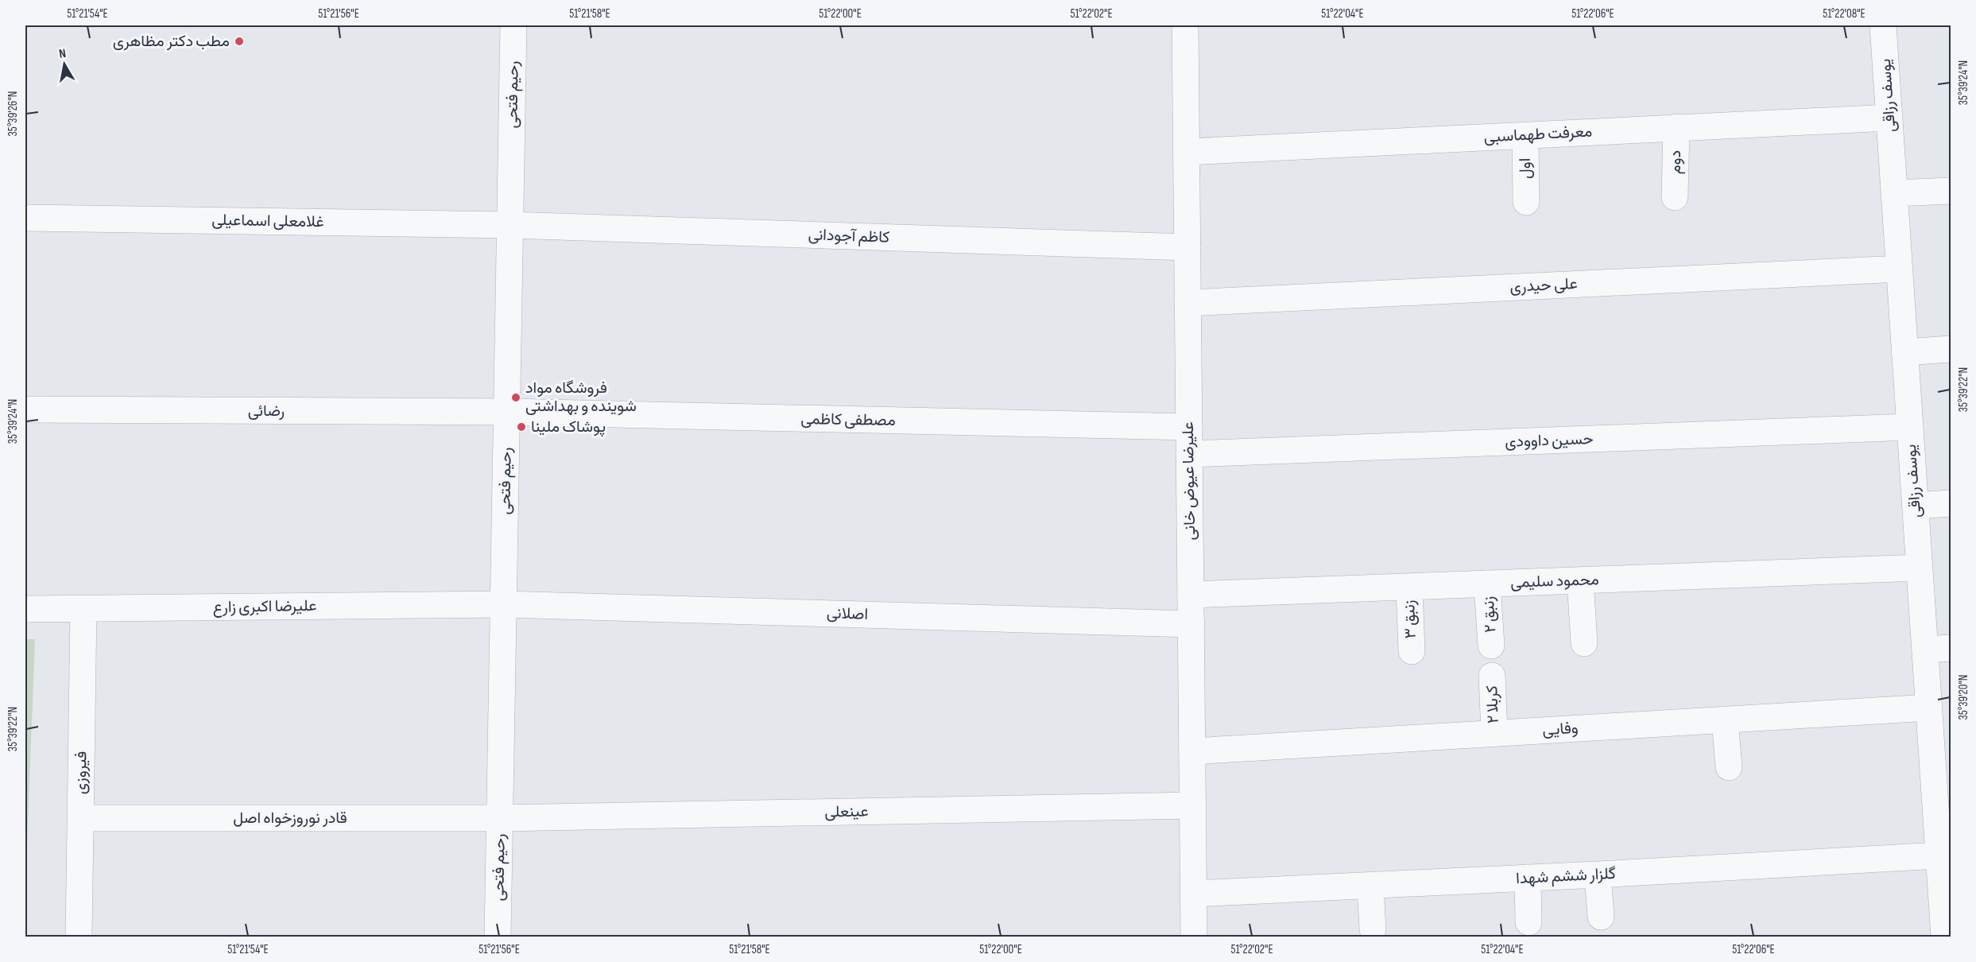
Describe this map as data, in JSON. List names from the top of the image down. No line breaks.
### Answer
{"streets":{"street":["رحیم فتحی","یوسف رزاقی","معرفت طهماسبی","دوم","اول","غلامعلی اسماعیلی","کاظم آجودانی","علی حیدری","رضائی","مصطفی کاظمی","حسین داوودی","علیرضا عیوض خانی","محمود سلیمی","علیرضا اکبری زارع","اصلانی","زنبق ۲","زنبق ۳","کربلا ۲","وفایی","فیروزی","عینعلی","قادر نوروزخواه اصل","گلزار ششم شهدا"]},"crossings":[["رحیم فتحی","غلامعلی اسماعیلی"],["رحیم فتحی","کاظم آجودانی"],["رحیم فتحی","رضائی"],["رحیم فتحی","مصطفی کاظمی"],["رحیم فتحی","علیرضا اکبری زارع"],["رحیم فتحی","اصلانی"],["رحیم فتحی","عینعلی"],["رحیم فتحی","قادر نوروزخواه اصل"],["یوسف رزاقی","معرفت طهماسبی"],["یوسف رزاقی","علی حیدری"],["یوسف رزاقی","حسین داوودی"],["یوسف رزاقی","محمود سلیمی"],["یوسف رزاقی","وفایی"],["یوسف رزاقی","گلزار ششم شهدا"],["معرفت طهماسبی","دوم"],["معرفت طهماسبی","اول"],["معرفت طهماسبی","علیرضا عیوض خانی"],["غلامعلی اسماعیلی","کاظم آجودانی"],["کاظم آجودانی","علیرضا عیوض خانی"],["علی حیدری","علیرضا عیوض خانی"],["رضائی","مصطفی کاظمی"],["مصطفی کاظمی","علیرضا عیوض خانی"],["حسین داوودی","علیرضا عیوض خانی"],["علیرضا عیوض خانی","محمود سلیمی"],["علیرضا عیوض خانی","اصلانی"],["علیرضا عیوض خانی","وفایی"],["علیرضا عیوض خانی","عینعلی"],["علیرضا عیوض خانی","گلزار ششم شهدا"],["محمود سلیمی","زنبق ۲"],["محمود سلیمی","زنبق ۳"],["علیرضا اکبری زارع","اصلانی"],["علیرضا اکبری زارع","فیروزی"],["کربلا ۲","وفایی"],["فیروزی","قادر نوروزخواه اصل"],["عینعلی","قادر نوروزخواه اصل"]],"places":["مطب دکتر مظاهری","فروشگاه مواد شوینده و بهداشتی","پوشاک ملینا"],"north":"top","coordinates":["51°21'54\"E","51°21'56\"E","51°21'58\"E","51°22'00\"E","51°22'02\"E","51°22'04\"E","51°22'06\"E","51°22'08\"E","35°39'24\"N","35°39'26\"N","35°39'22\"N","35°39'20\"N"]}
